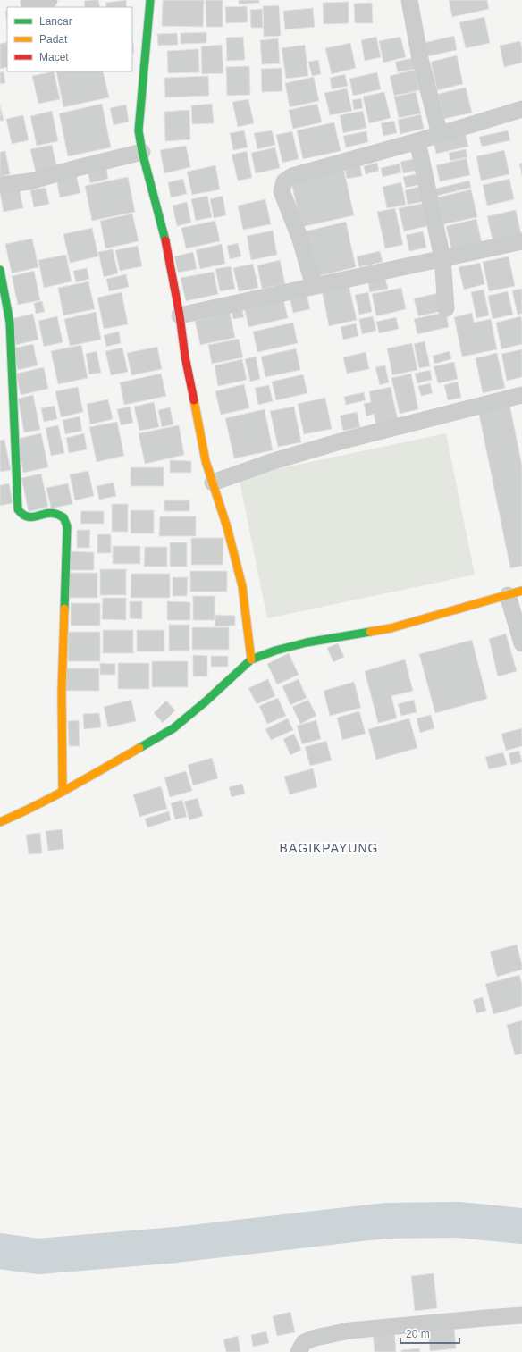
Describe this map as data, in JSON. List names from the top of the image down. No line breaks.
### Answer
{"districts":["BAGIKPAYUNG"],"legend":["Lancar","Padat","Macet"],"scale_bar":"20 m"}
